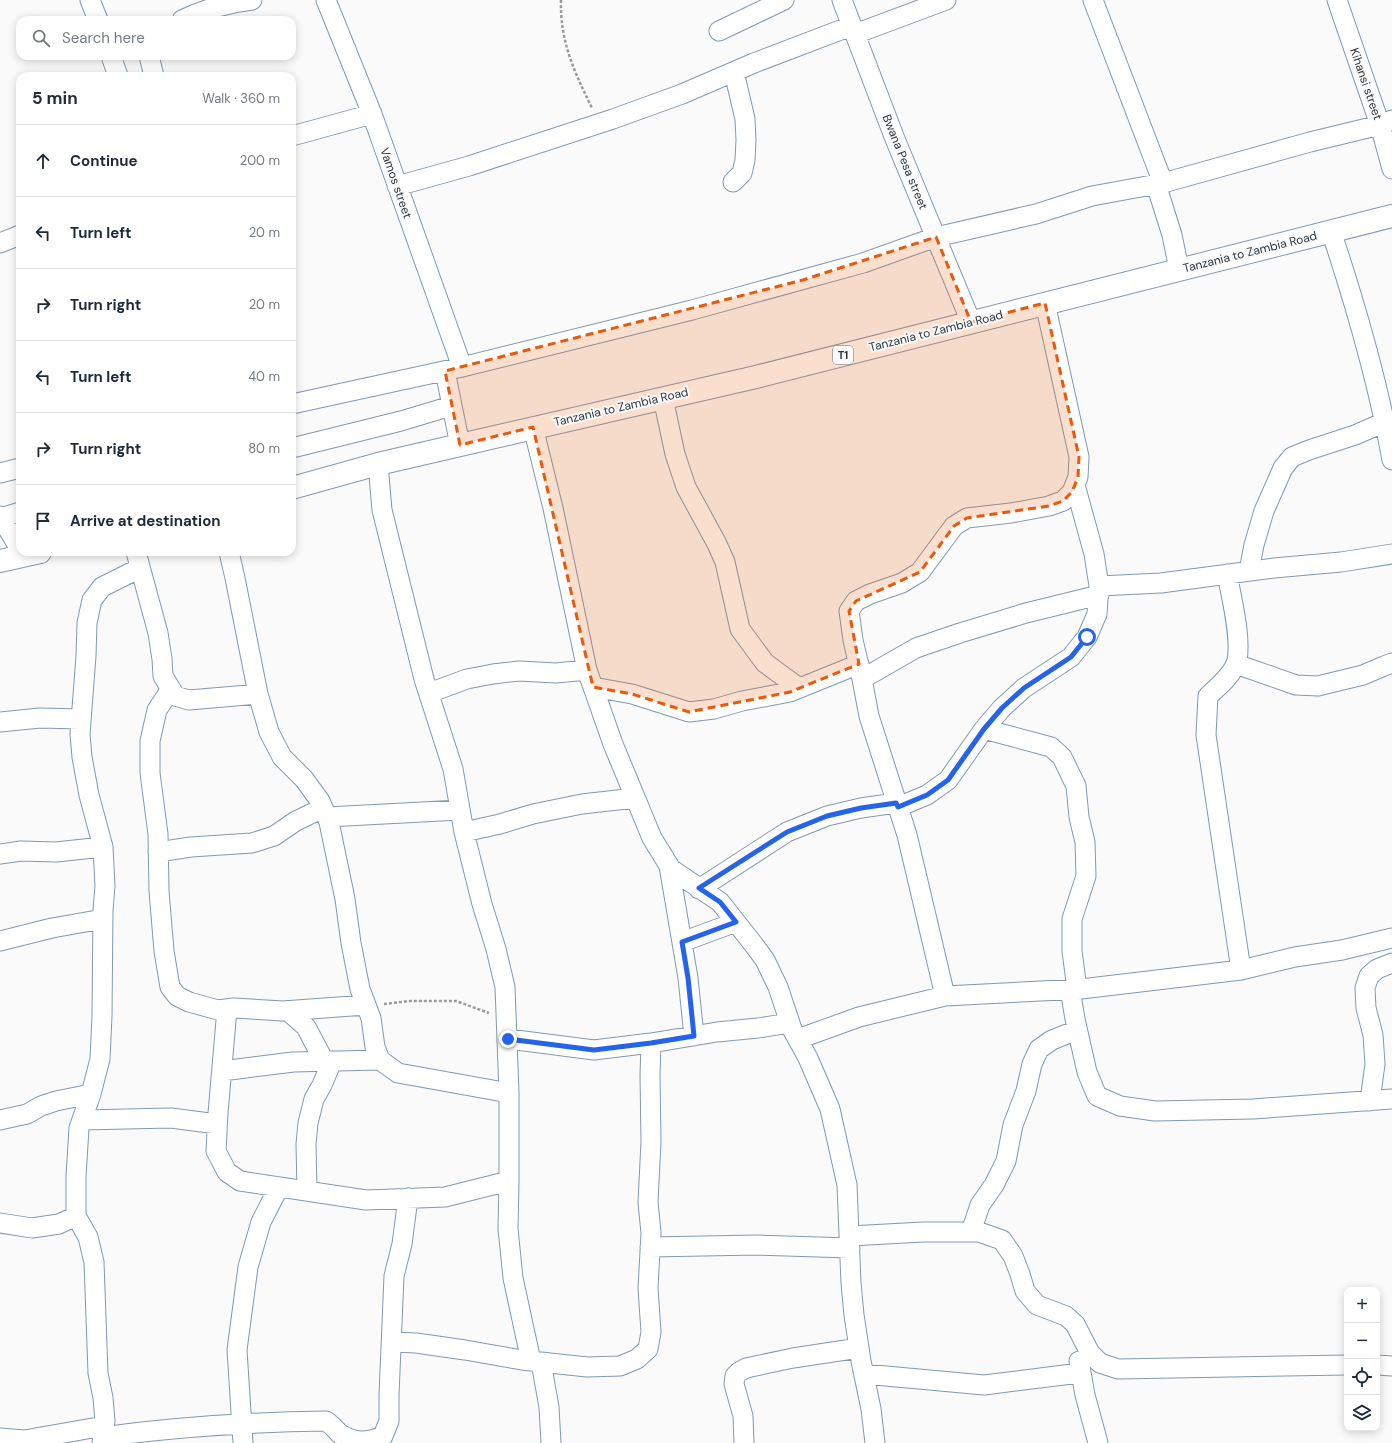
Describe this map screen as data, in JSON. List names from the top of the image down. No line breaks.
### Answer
{"streets":{"highway":["Tanzania to Zambia Road","T1"],"street":["Kihansi street","Bwana Pesa street","Vamos street"]},"crossings":[["Bwana Pesa street","Tanzania to Zambia Road"],["Vamos street","Tanzania to Zambia Road"]],"page":{"search":"Search here","heading":["5 min","Walk · 360 m"],"list":[["Continue","200 m"],["Turn left","20 m"],["Turn right","20 m"],["Turn left","40 m"],["Turn right","80 m"],"Arrive at destination"],"map_buttons":["+","−"]}}
